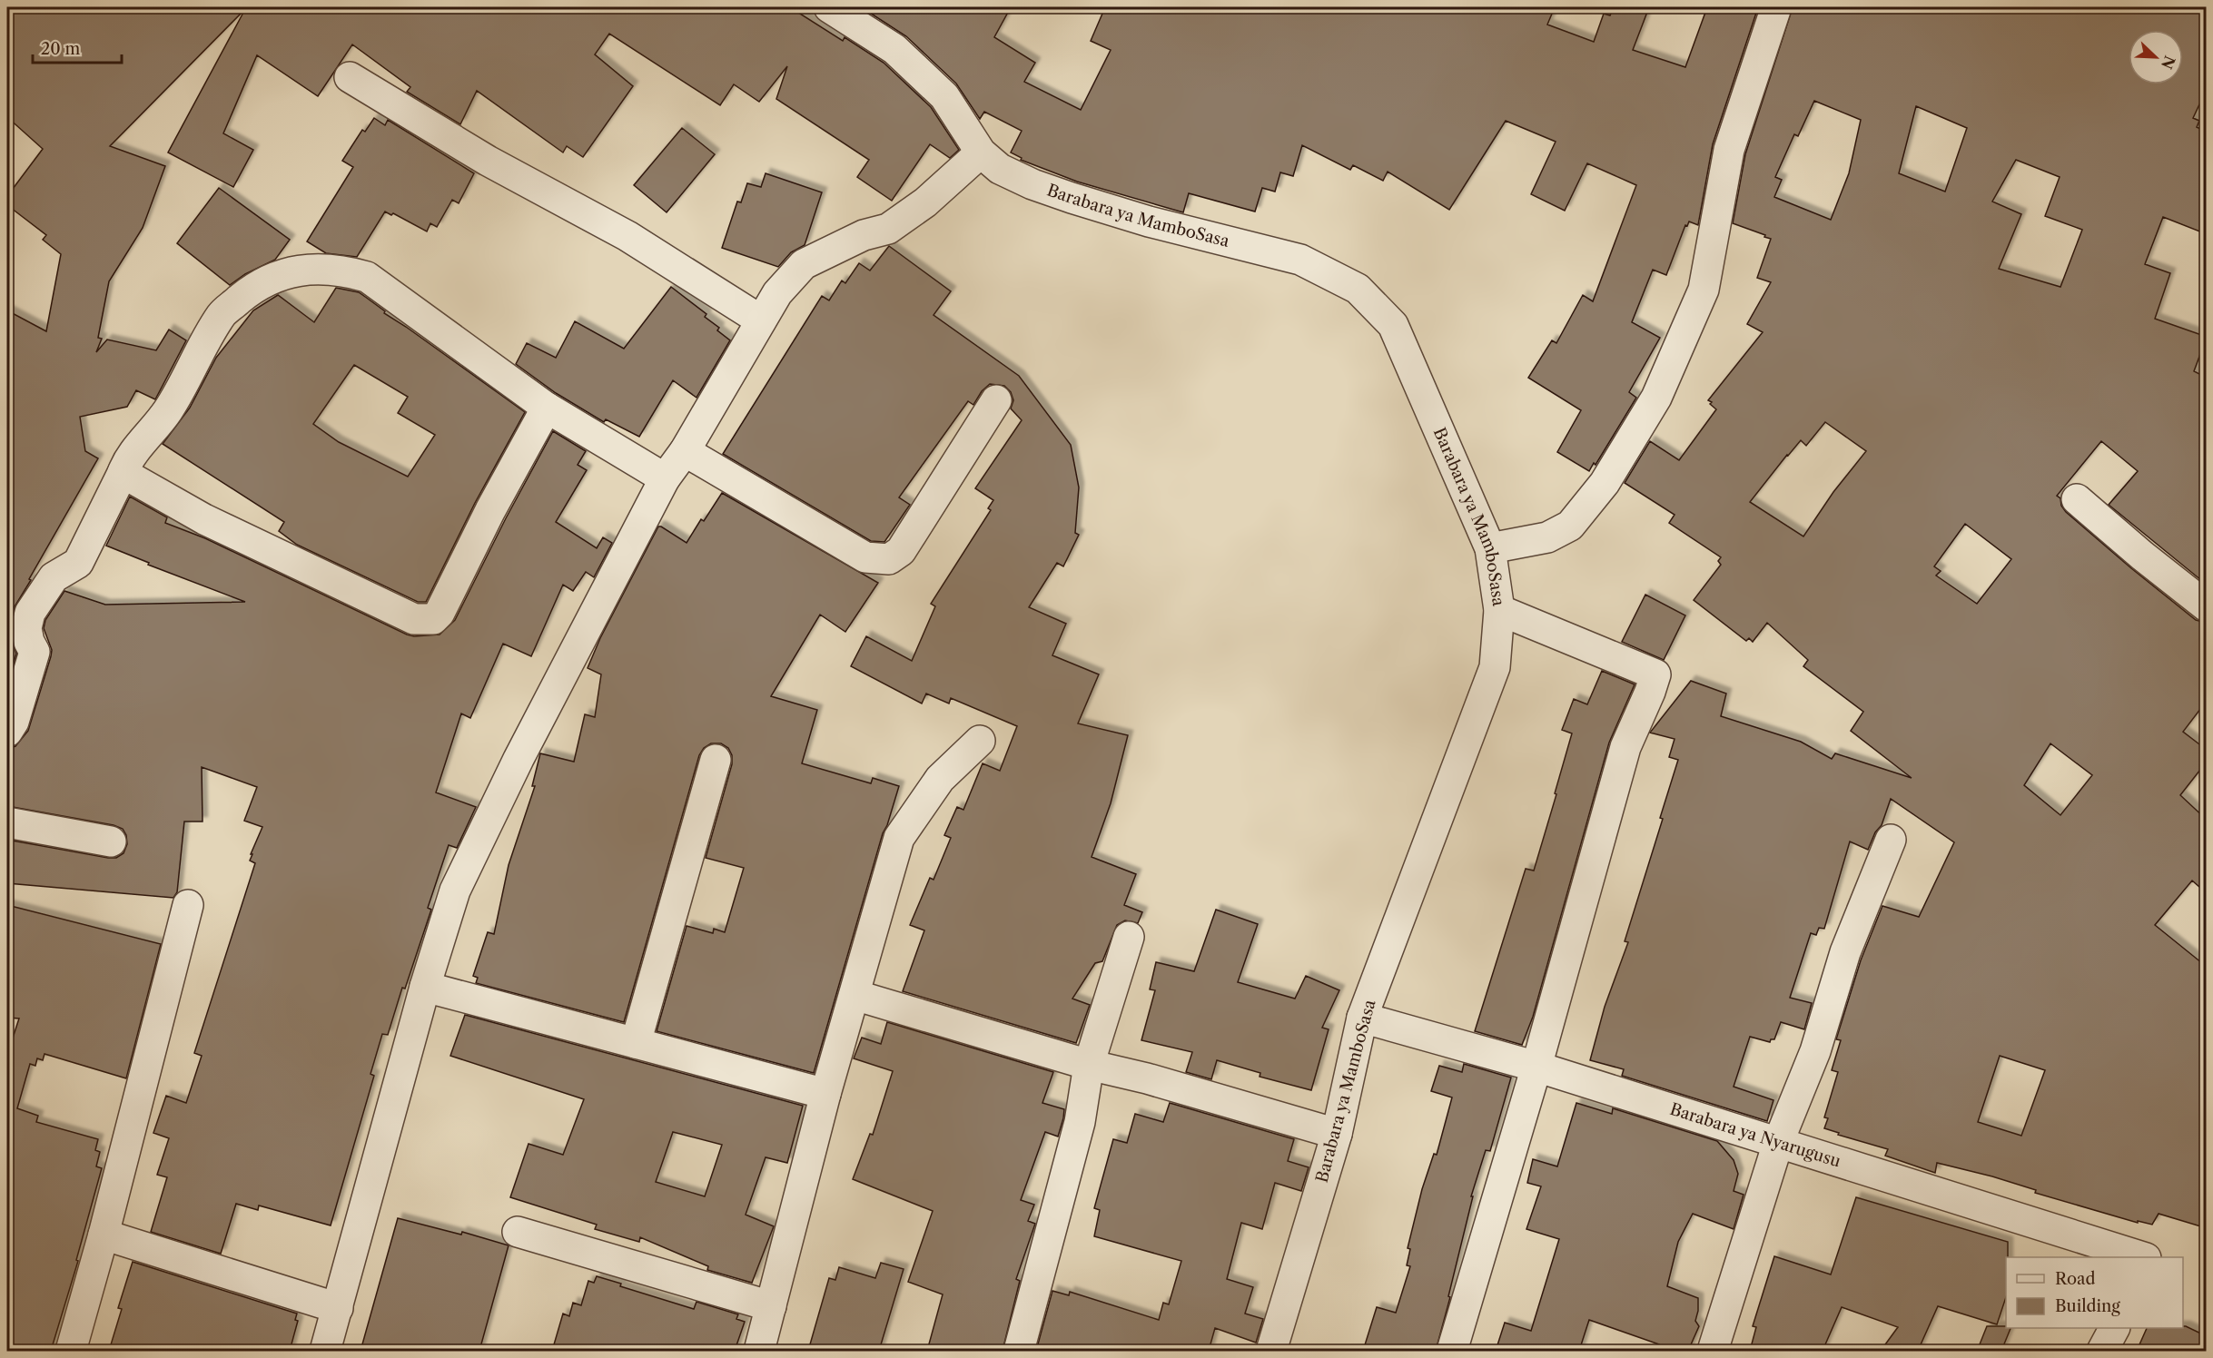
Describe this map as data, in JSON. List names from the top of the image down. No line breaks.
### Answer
{"streets":{"street":["Barabara ya MamboSasa","Barabara ya Nyarugusu"]},"crossings":[["Barabara ya MamboSasa","Barabara ya Nyarugusu"]],"legend":["Road","Building"],"scale_bar":"20 m","north":"bottom right"}
